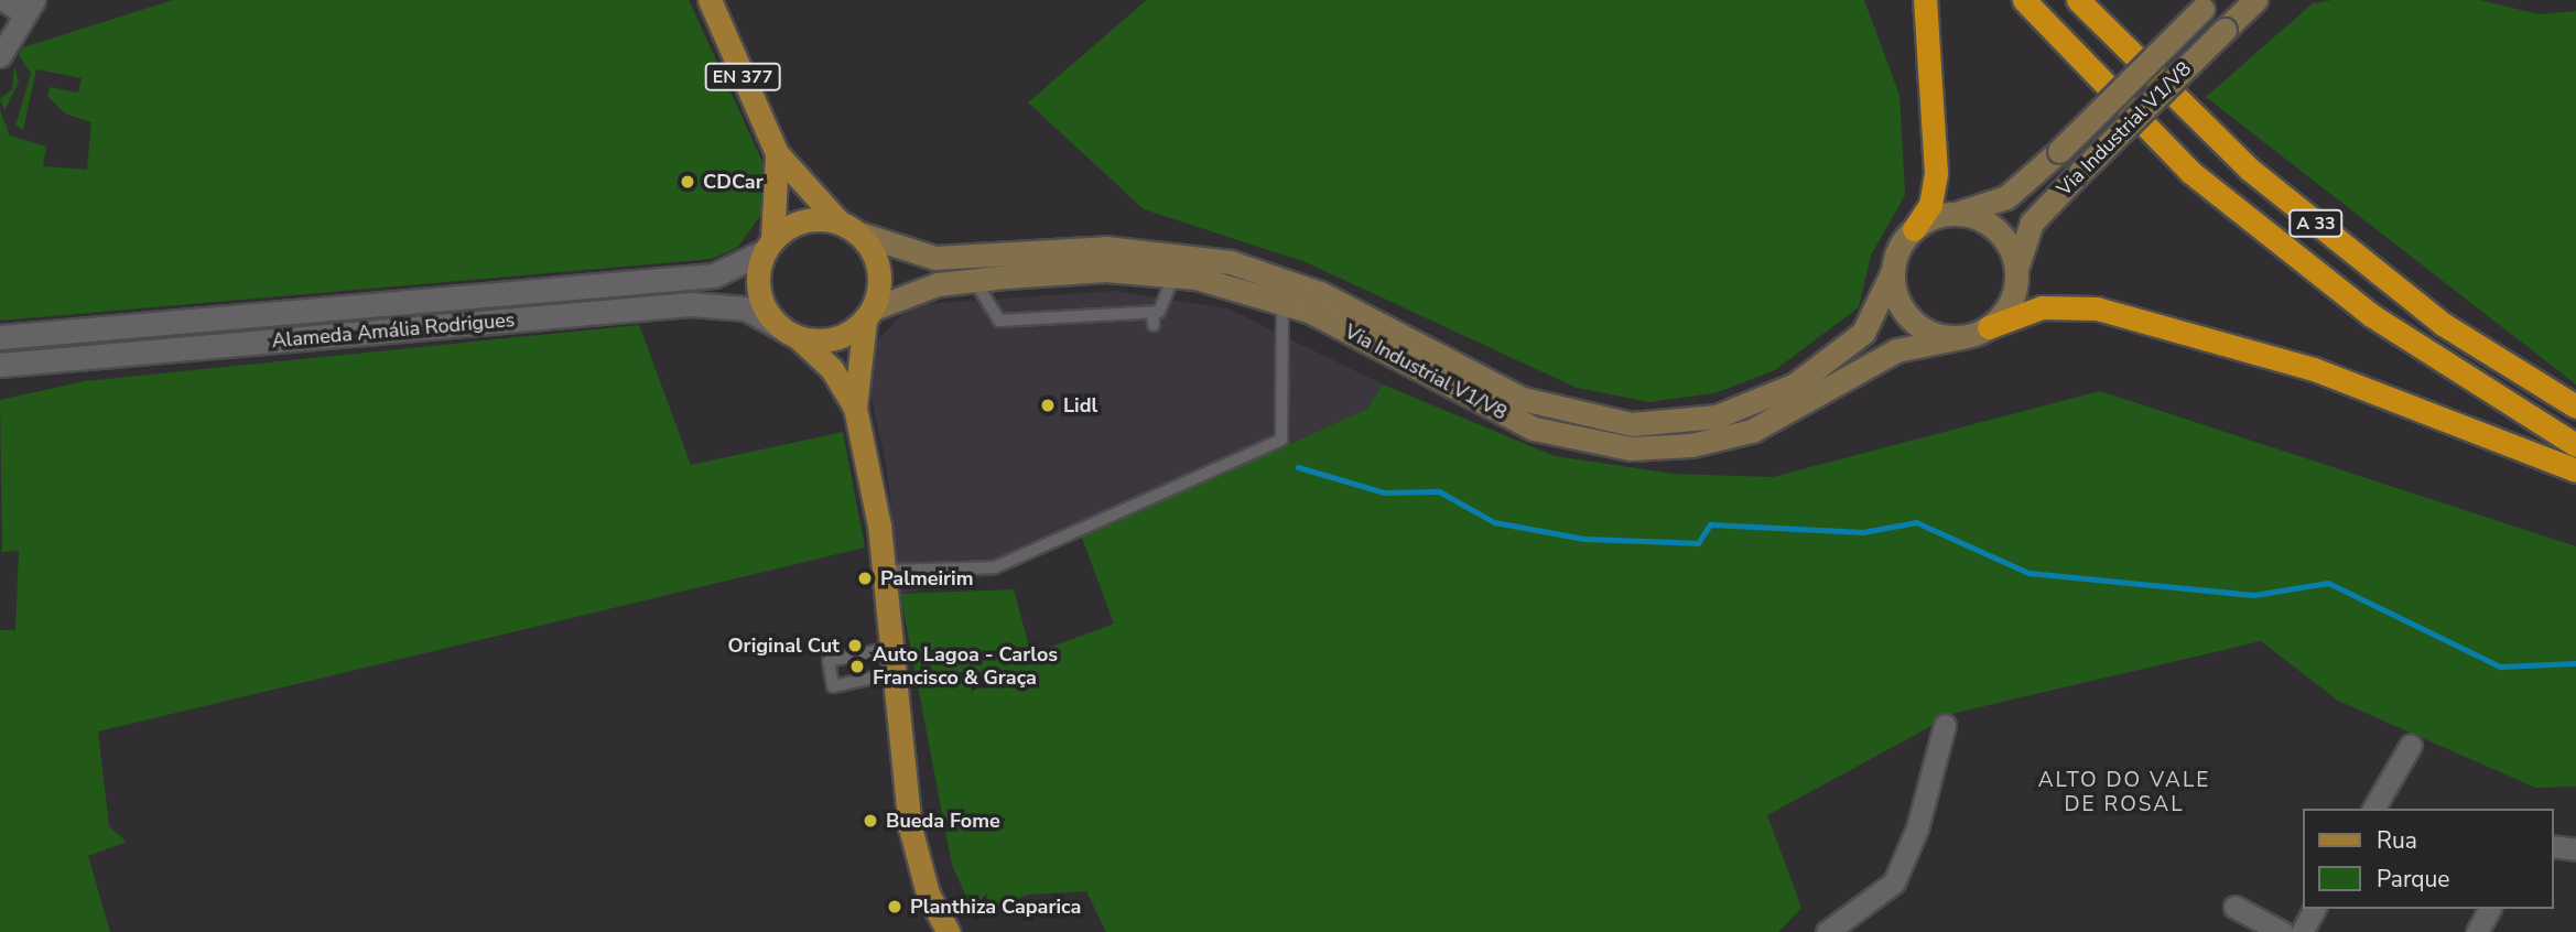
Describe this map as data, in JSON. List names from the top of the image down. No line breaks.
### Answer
{"streets":{"highway":["A 33"],"main road":["EN 377","Via Industrial V1/V8"],"street":["Alameda Amália Rodrigues"]},"crossings":[["EN 377","Via Industrial V1/V8"],["EN 377","Alameda Amália Rodrigues"],["Via Industrial V1/V8","Alameda Amália Rodrigues"]],"districts":["ALTO DO VALE DE ROSAL"],"places":["CDCar","Lidl","Palmeirim","Original Cut","Auto Lagoa - Carlos Francisco & Graça","Bueda Fome","Planthiza Caparica"],"legend":["Rua","Parque"]}
